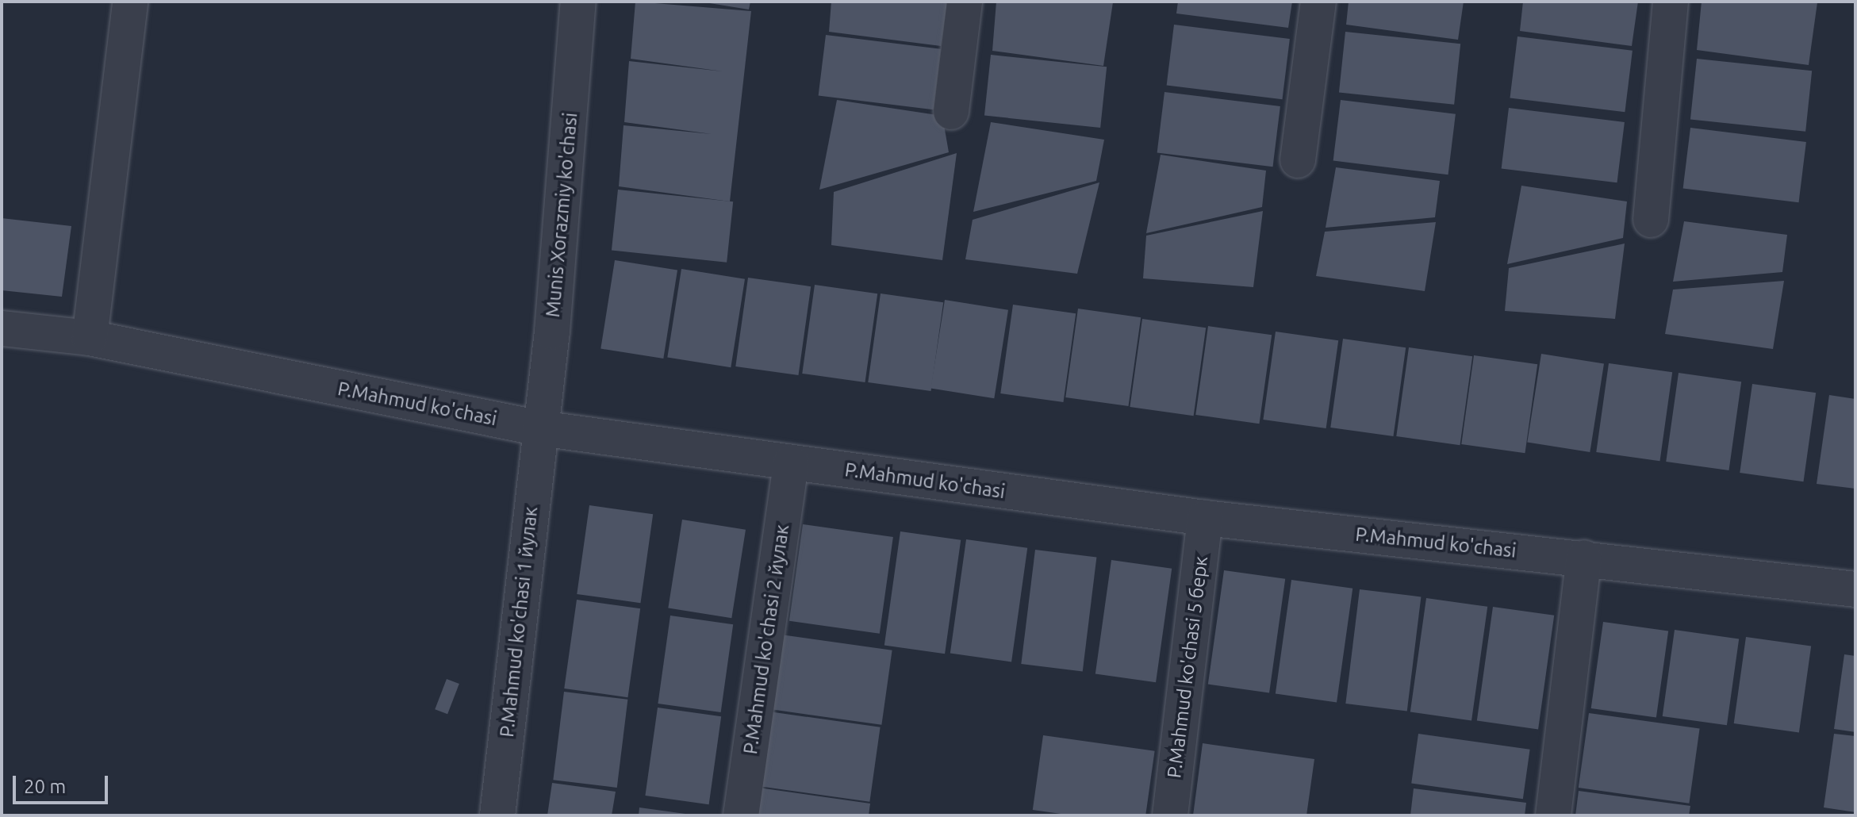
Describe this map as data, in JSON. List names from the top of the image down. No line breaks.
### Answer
{"streets":{"street":["Munis Xorazmiy ko'chasi","P.Mahmud ko'chasi","P.Mahmud ko'chasi 1 йулак","P.Mahmud ko'chasi 2 йулак","P.Mahmud ko'chasi 5 берк"]},"crossings":[["Munis Xorazmiy ko'chasi","P.Mahmud ko'chasi"],["Munis Xorazmiy ko'chasi","P.Mahmud ko'chasi 1 йулак"],["P.Mahmud ko'chasi","P.Mahmud ko'chasi 1 йулак"],["P.Mahmud ko'chasi","P.Mahmud ko'chasi 2 йулак"],["P.Mahmud ko'chasi","P.Mahmud ko'chasi 5 берк"]],"scale_bar":"20 m"}
